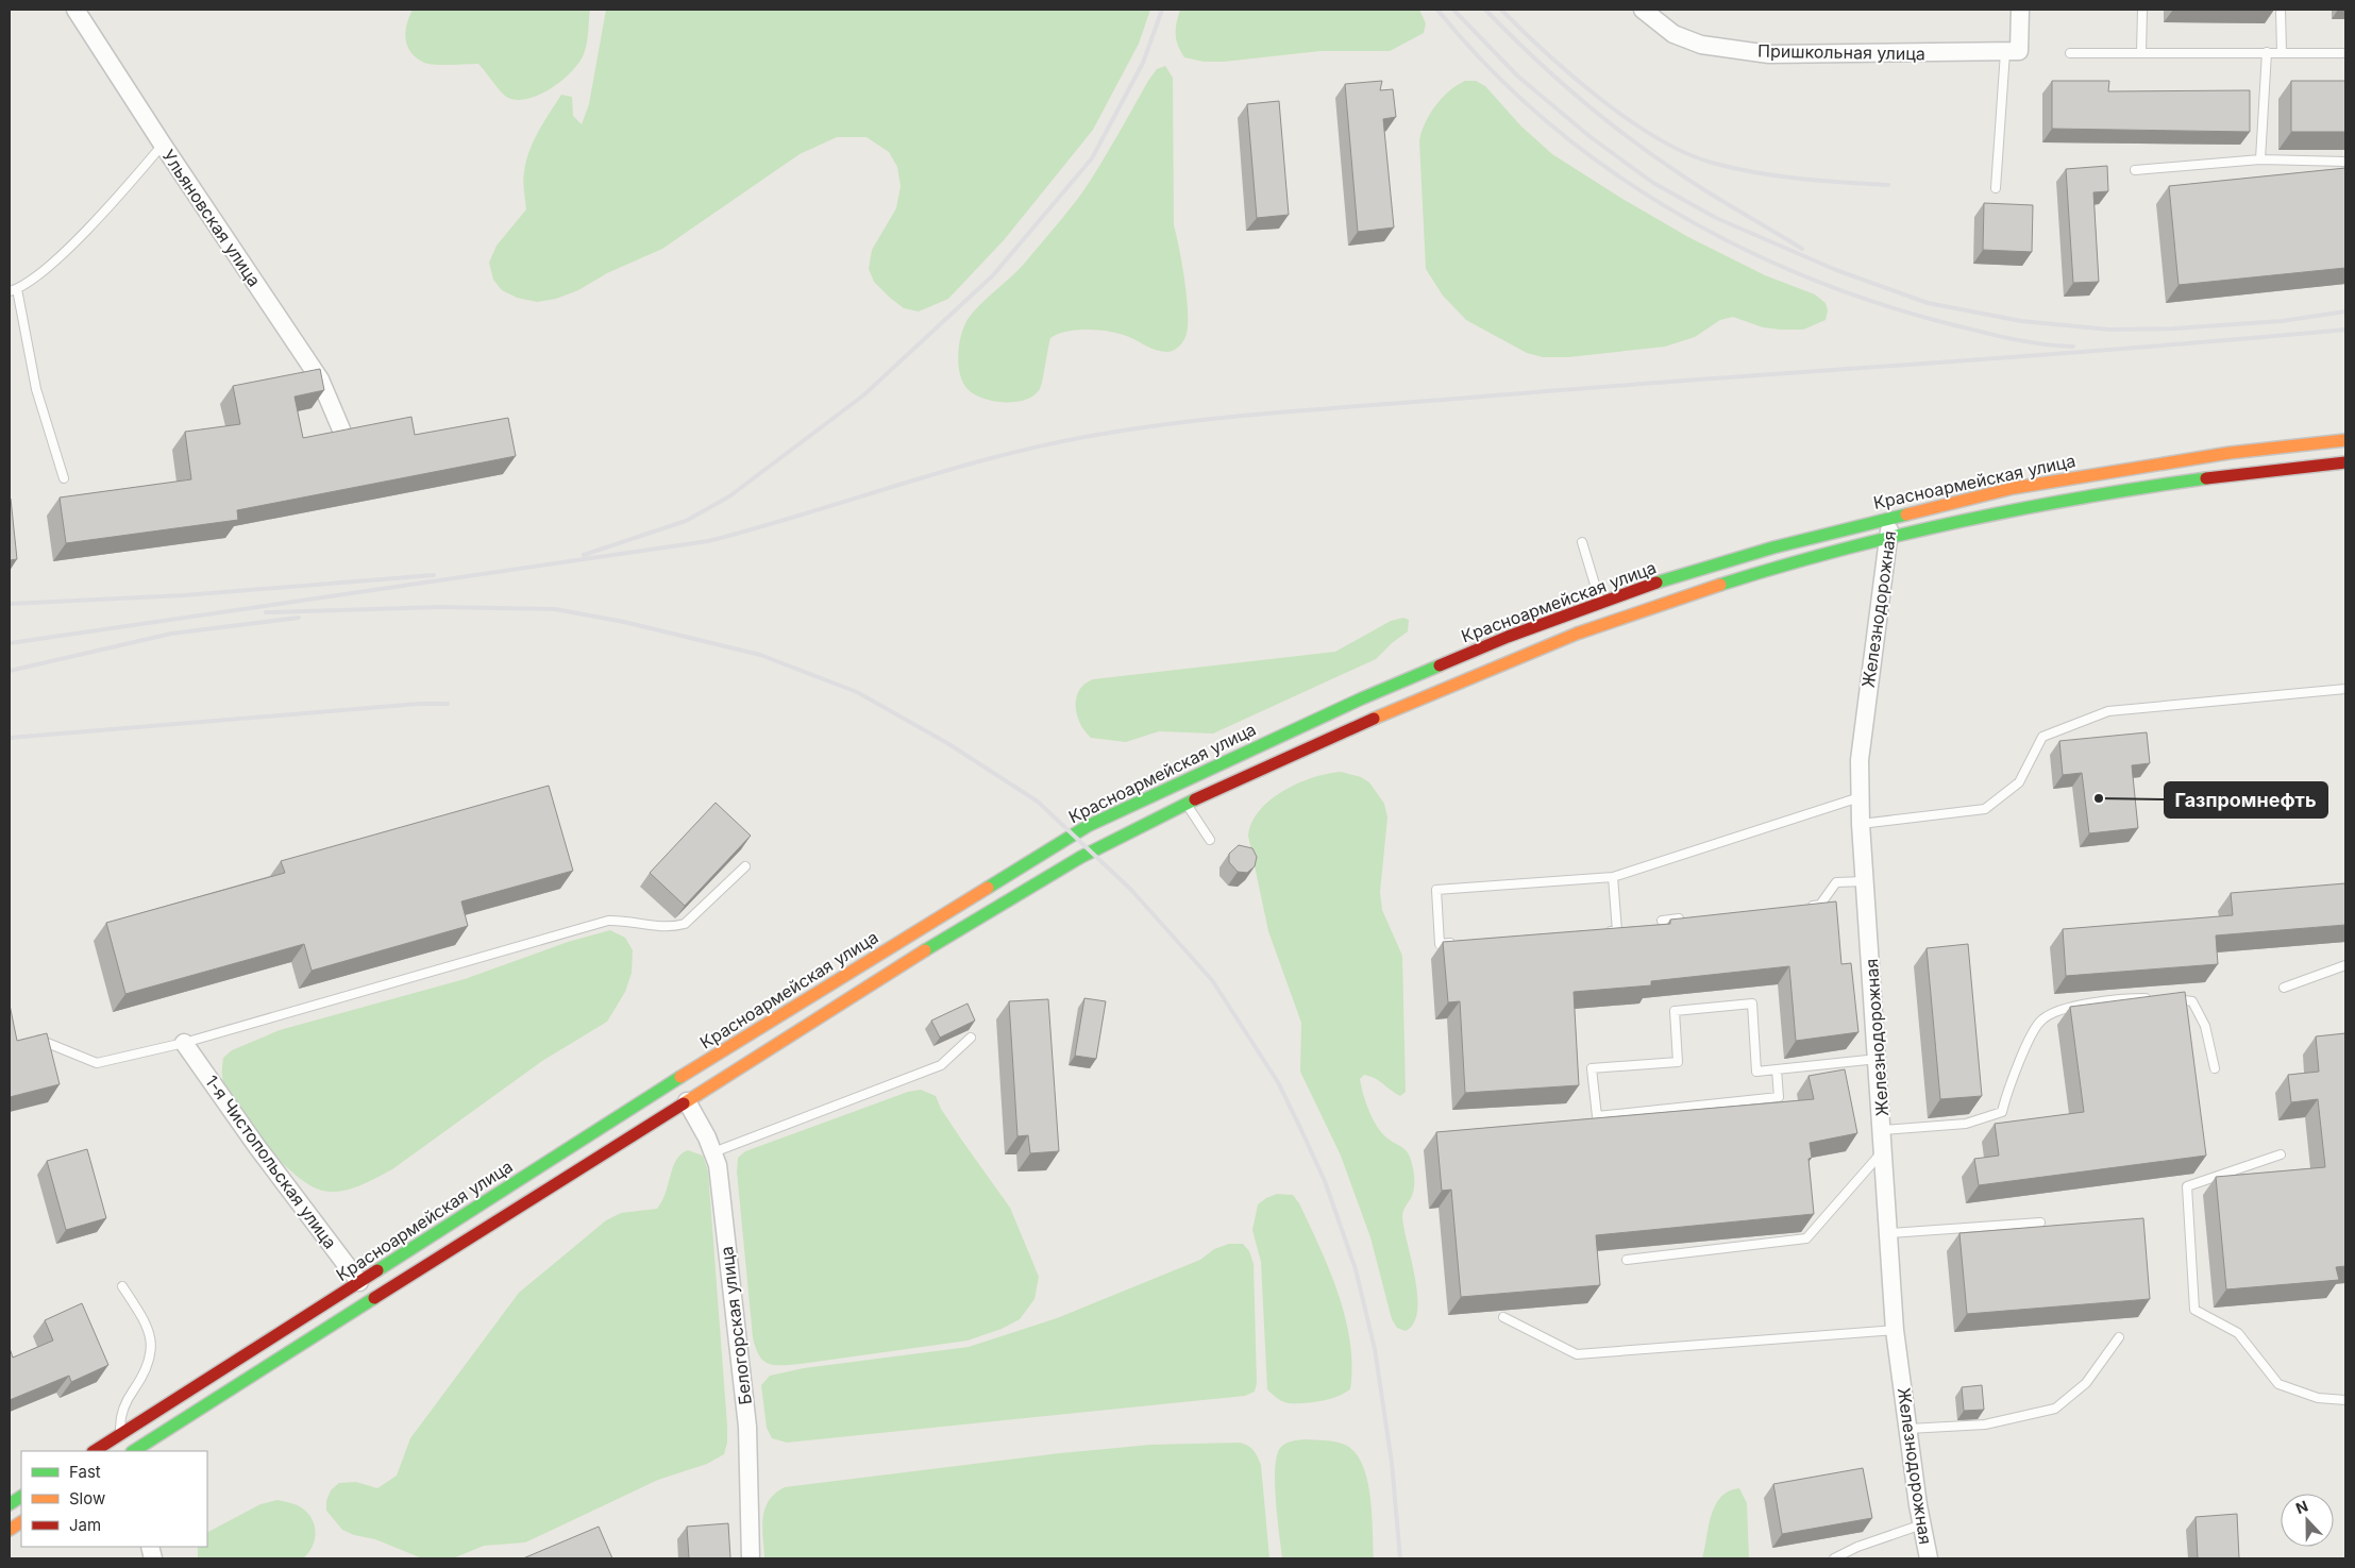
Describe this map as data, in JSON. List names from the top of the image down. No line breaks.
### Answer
{"streets":{"main road":["Красноармейская улица"],"street":["Пришкольная улица","Ульяновская улица","Железнодорожная","1-я Чистопольская улица","Белогорская улица"]},"crossings":[["Красноармейская улица","Железнодорожная"],["Красноармейская улица","1-я Чистопольская улица"]],"places":["Газпромнефть"],"legend":["Fast","Slow","Jam"],"north":"top"}
